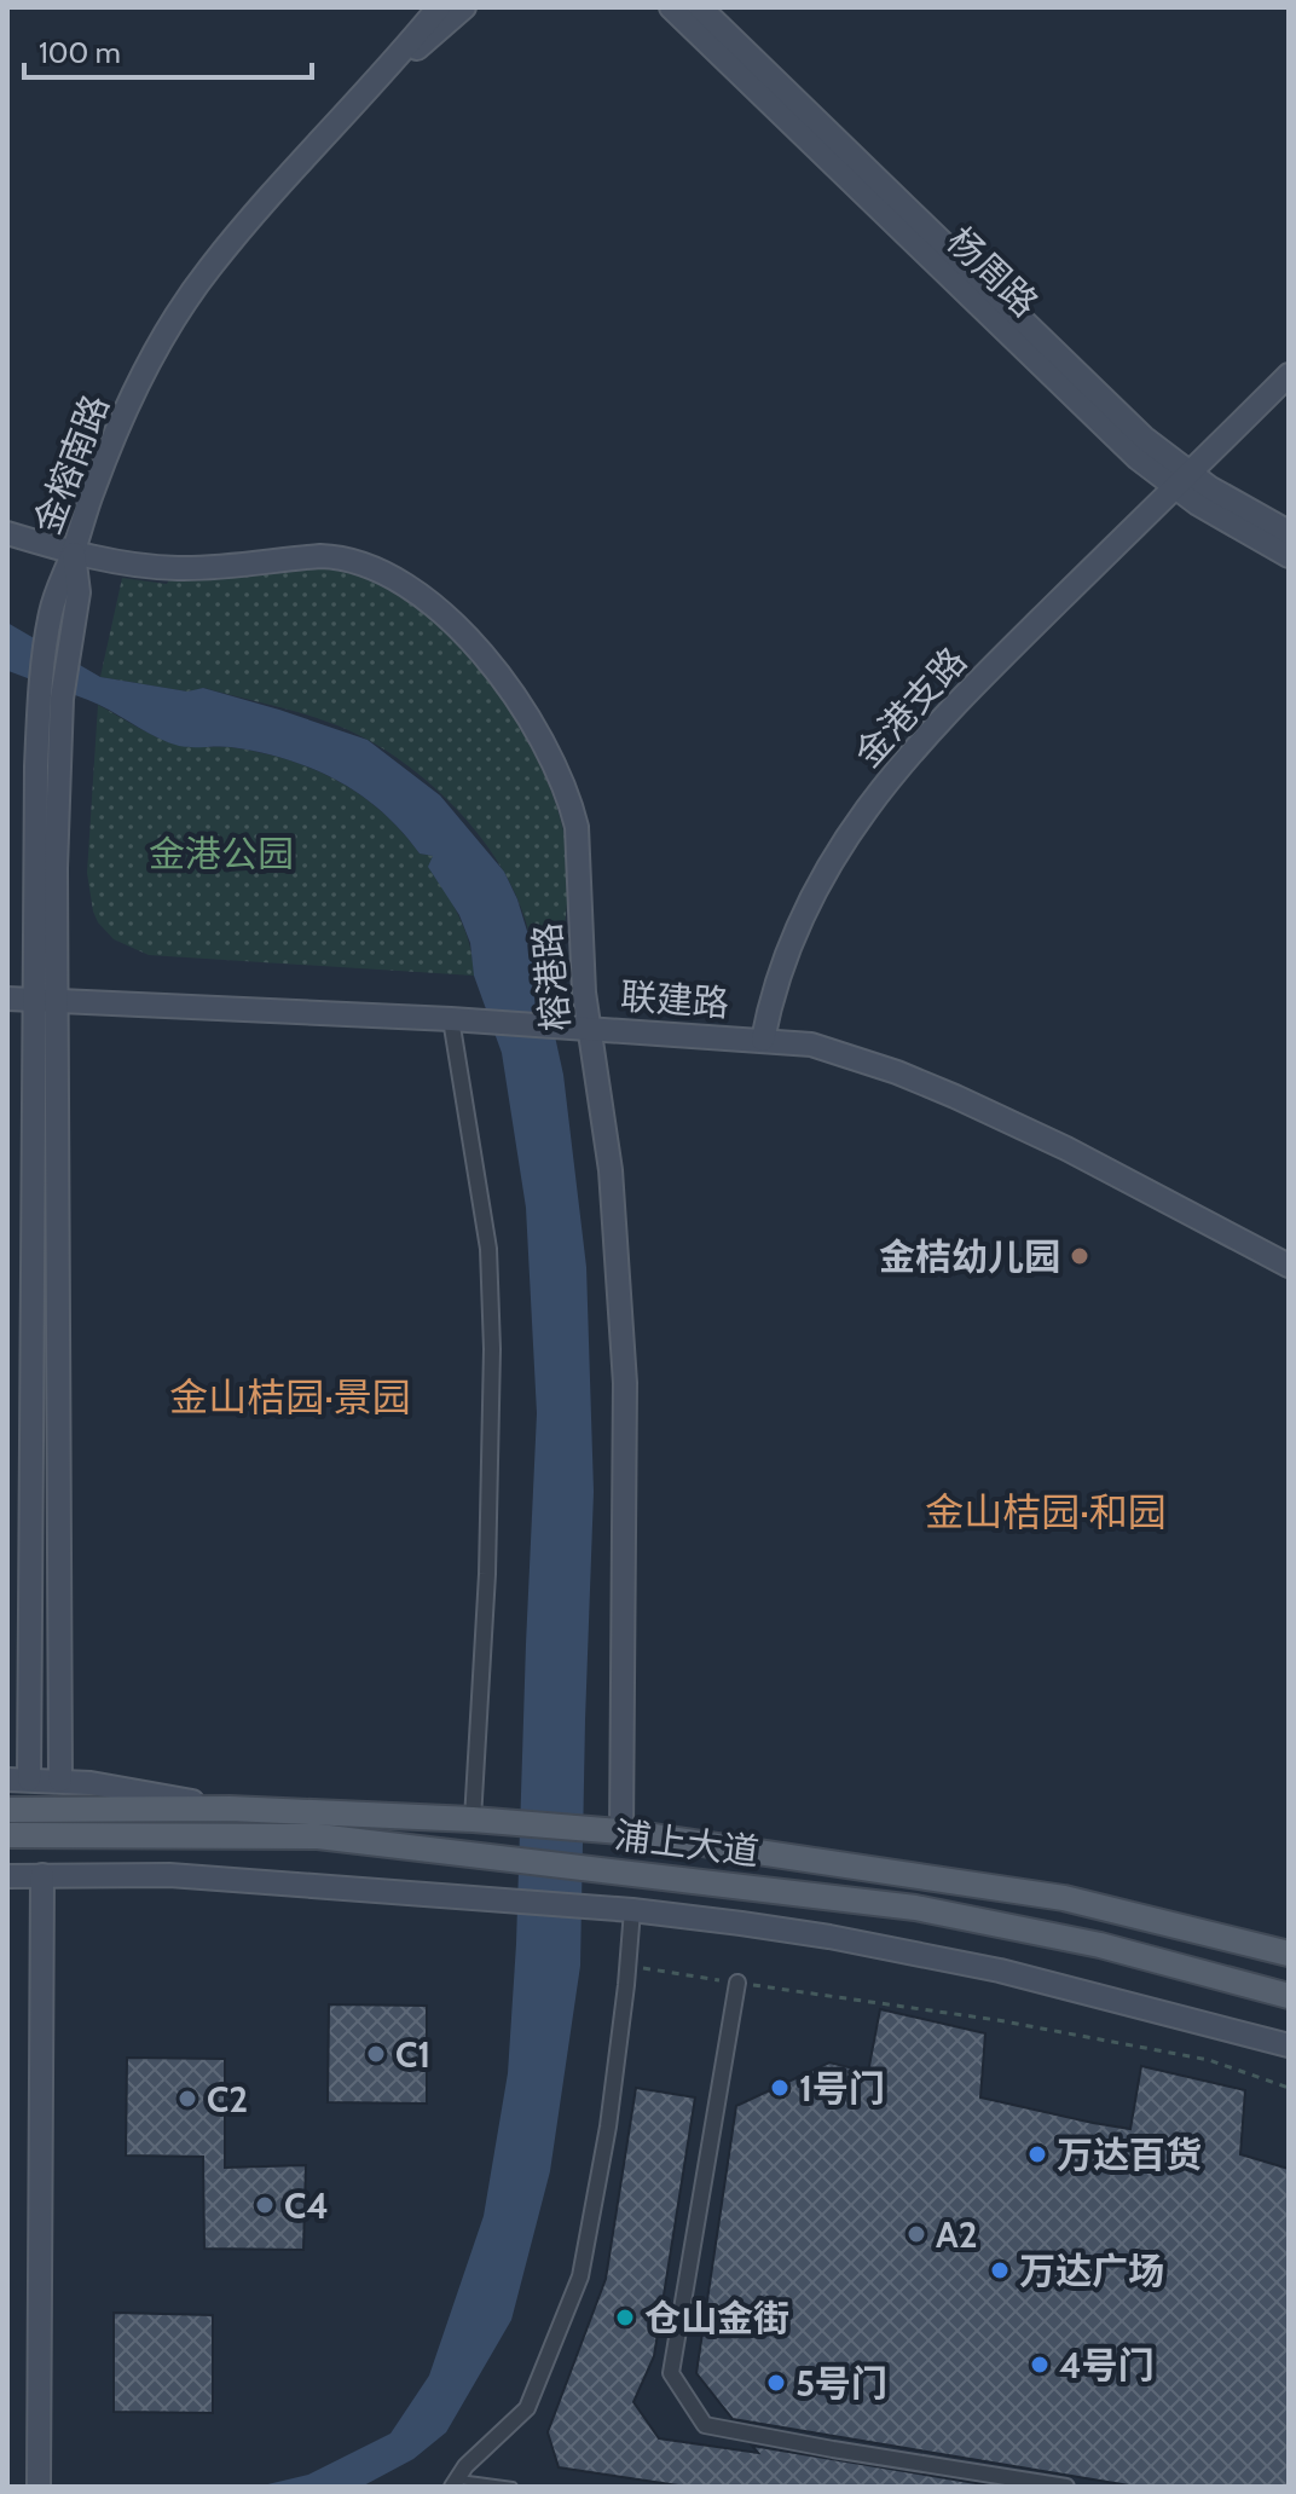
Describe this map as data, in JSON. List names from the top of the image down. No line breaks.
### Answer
{"streets":{"main road":["杨周路","金榕南路","金港支路","榕港路","联建路","浦上大道"]},"crossings":[["杨周路","金港支路"],["金榕南路","榕港路"],["金榕南路","联建路"],["金榕南路","浦上大道"],["金港支路","联建路"],["榕港路","联建路"],["榕港路","浦上大道"]],"districts":["金山桔园·景园","金山桔园·和园"],"parks":["金港公园"],"places":["金桔幼儿园","C1","1号门","C2","万达百货","C4","A2","万达广场","仓山金街","4号门","5号门"],"scale_bar":"100 m"}
